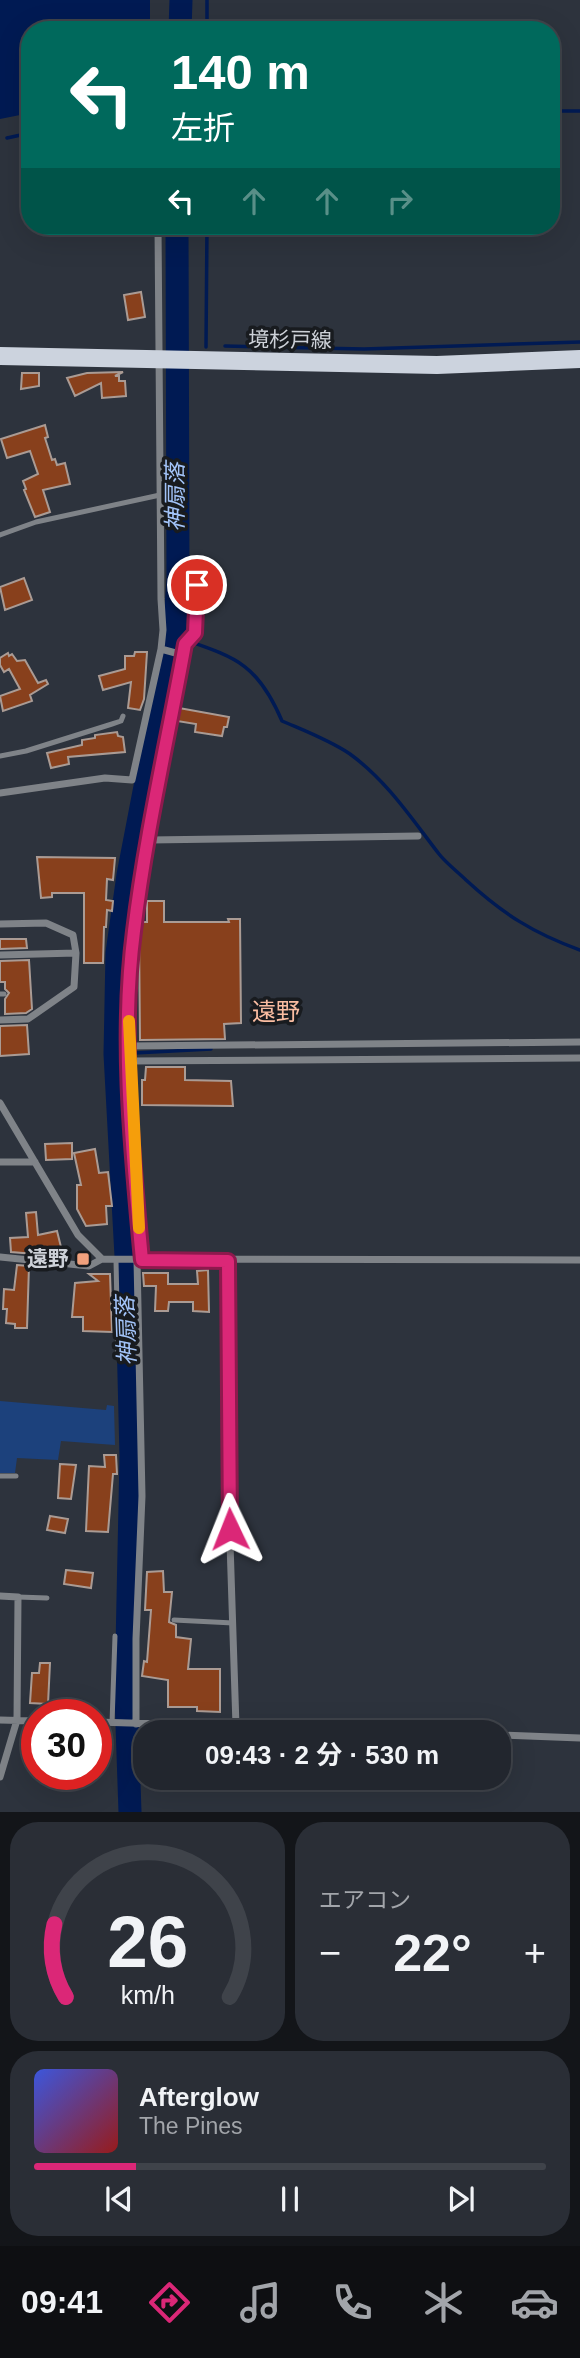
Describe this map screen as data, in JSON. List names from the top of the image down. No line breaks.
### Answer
{"streets":{"main road":["境杉戸線"]},"districts":["遠野"],"water":["神扇落"],"places":{"transit":["遠野"]},"page":{"turn":["140 m","左折"],"limit":"30","trip":"09:43 · 2 分 · 530 m","tile":"エアコン","heat":["−","22°","+"],"song":["Afterglow","The Pines"],"tabs":"09:41","gauge":["26","km/h"]}}
